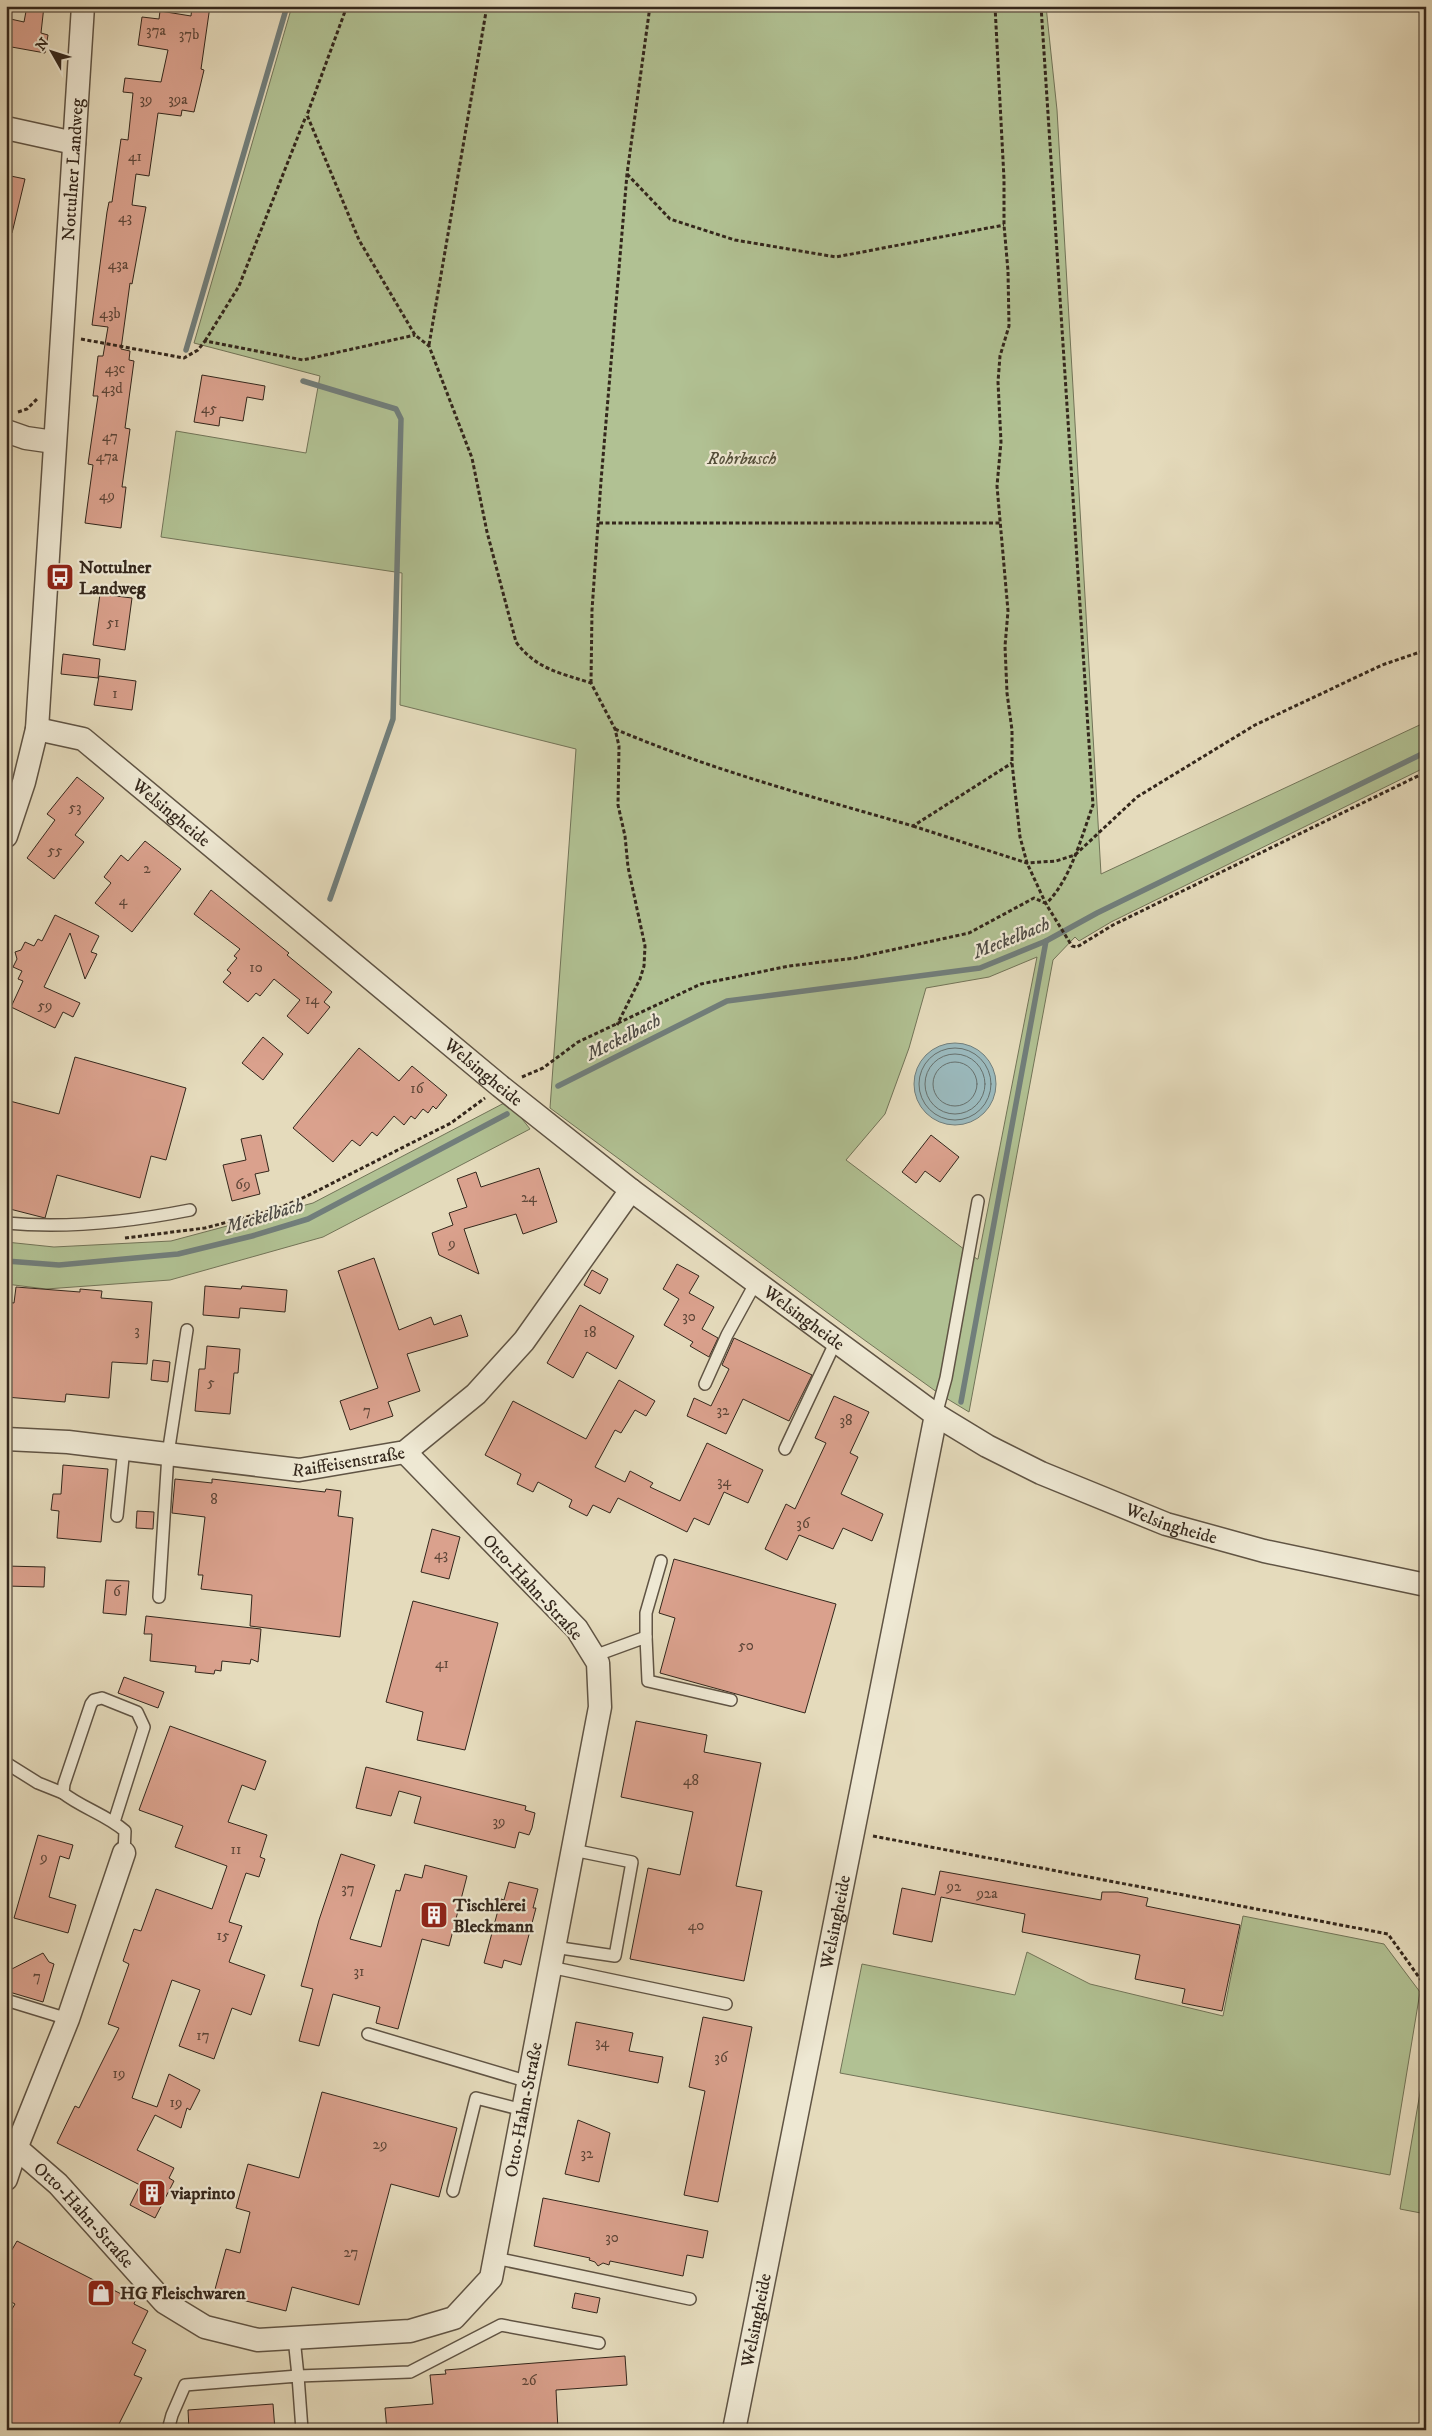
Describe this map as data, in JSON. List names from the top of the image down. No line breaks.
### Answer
{"streets":{"street":["Nottulner Landweg","Welsingheide","Raiffeisenstraße","Otto-Hahn-Straße"]},"crossings":[["Nottulner Landweg","Welsingheide"],["Welsingheide","Raiffeisenstraße"],["Raiffeisenstraße","Otto-Hahn-Straße"]],"water":["Meckelbach"],"parks":["Rohrbusch"],"places":{"bus stop":["Nottulner Landweg"],"building":["Tischlerei Bleckmann","viaprinto"],"shop":["HG Fleischwaren"]},"house_numbers":["37a","37b","39","39a","41","43","43a","43b","43c","43d","45","47","47a","49","51","1","53","55","2","4","10","14","59","16","69","24","9","30","3","18","5","7","32","38","34","8","36","43","6","50","41","48","39","11","9","92","37","92a","40","15","31","7","17","34","36","19","19","29","32","30","27","26"],"north":"top left"}
